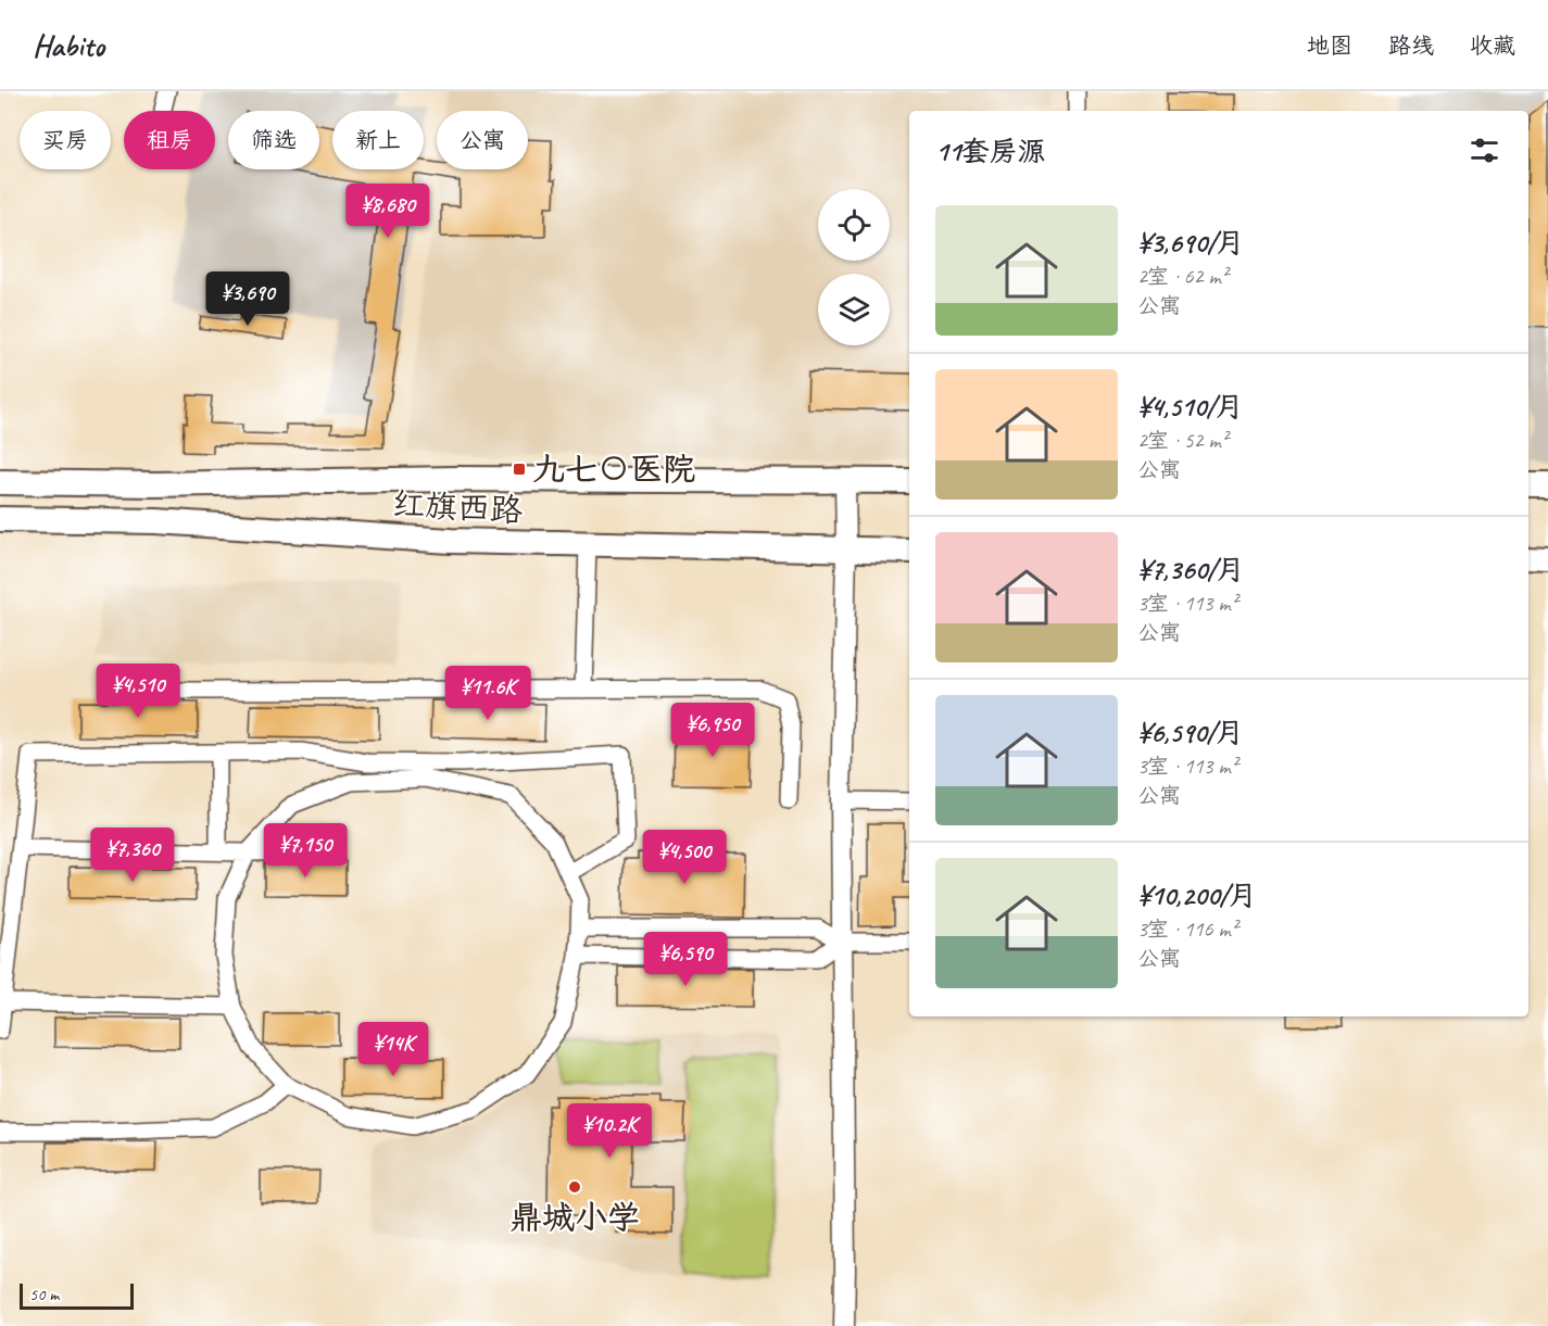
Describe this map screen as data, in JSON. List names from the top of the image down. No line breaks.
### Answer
{"streets":{"main road":["红旗西路"]},"places":{"transit":["九七〇医院"],"other":["鼎城小学"]},"scale_bar":"50 m","page":{"header":"Habito","nav":["地图","路线","收藏"],"chip":["买房","租房","筛选","新上","公寓"],"heading":"11套房源","price":["¥8,680","¥3,690","¥4,510","¥11.6K","¥6,950","¥7,150","¥7,360","¥4,500","¥6,590","¥14K","¥10.2K"],"list":[{"name":"¥3,690/月","note":"2室 · 62 m² · 公寓"},{"name":"¥4,510/月","note":"2室 · 52 m² · 公寓"},{"name":"¥7,360/月","note":"3室 · 113 m² · 公寓"},{"name":"¥6,590/月","note":"3室 · 113 m² · 公寓"},{"name":"¥10,200/月","note":"3室 · 116 m² · 公寓"}],"scale":"50 m"}}
